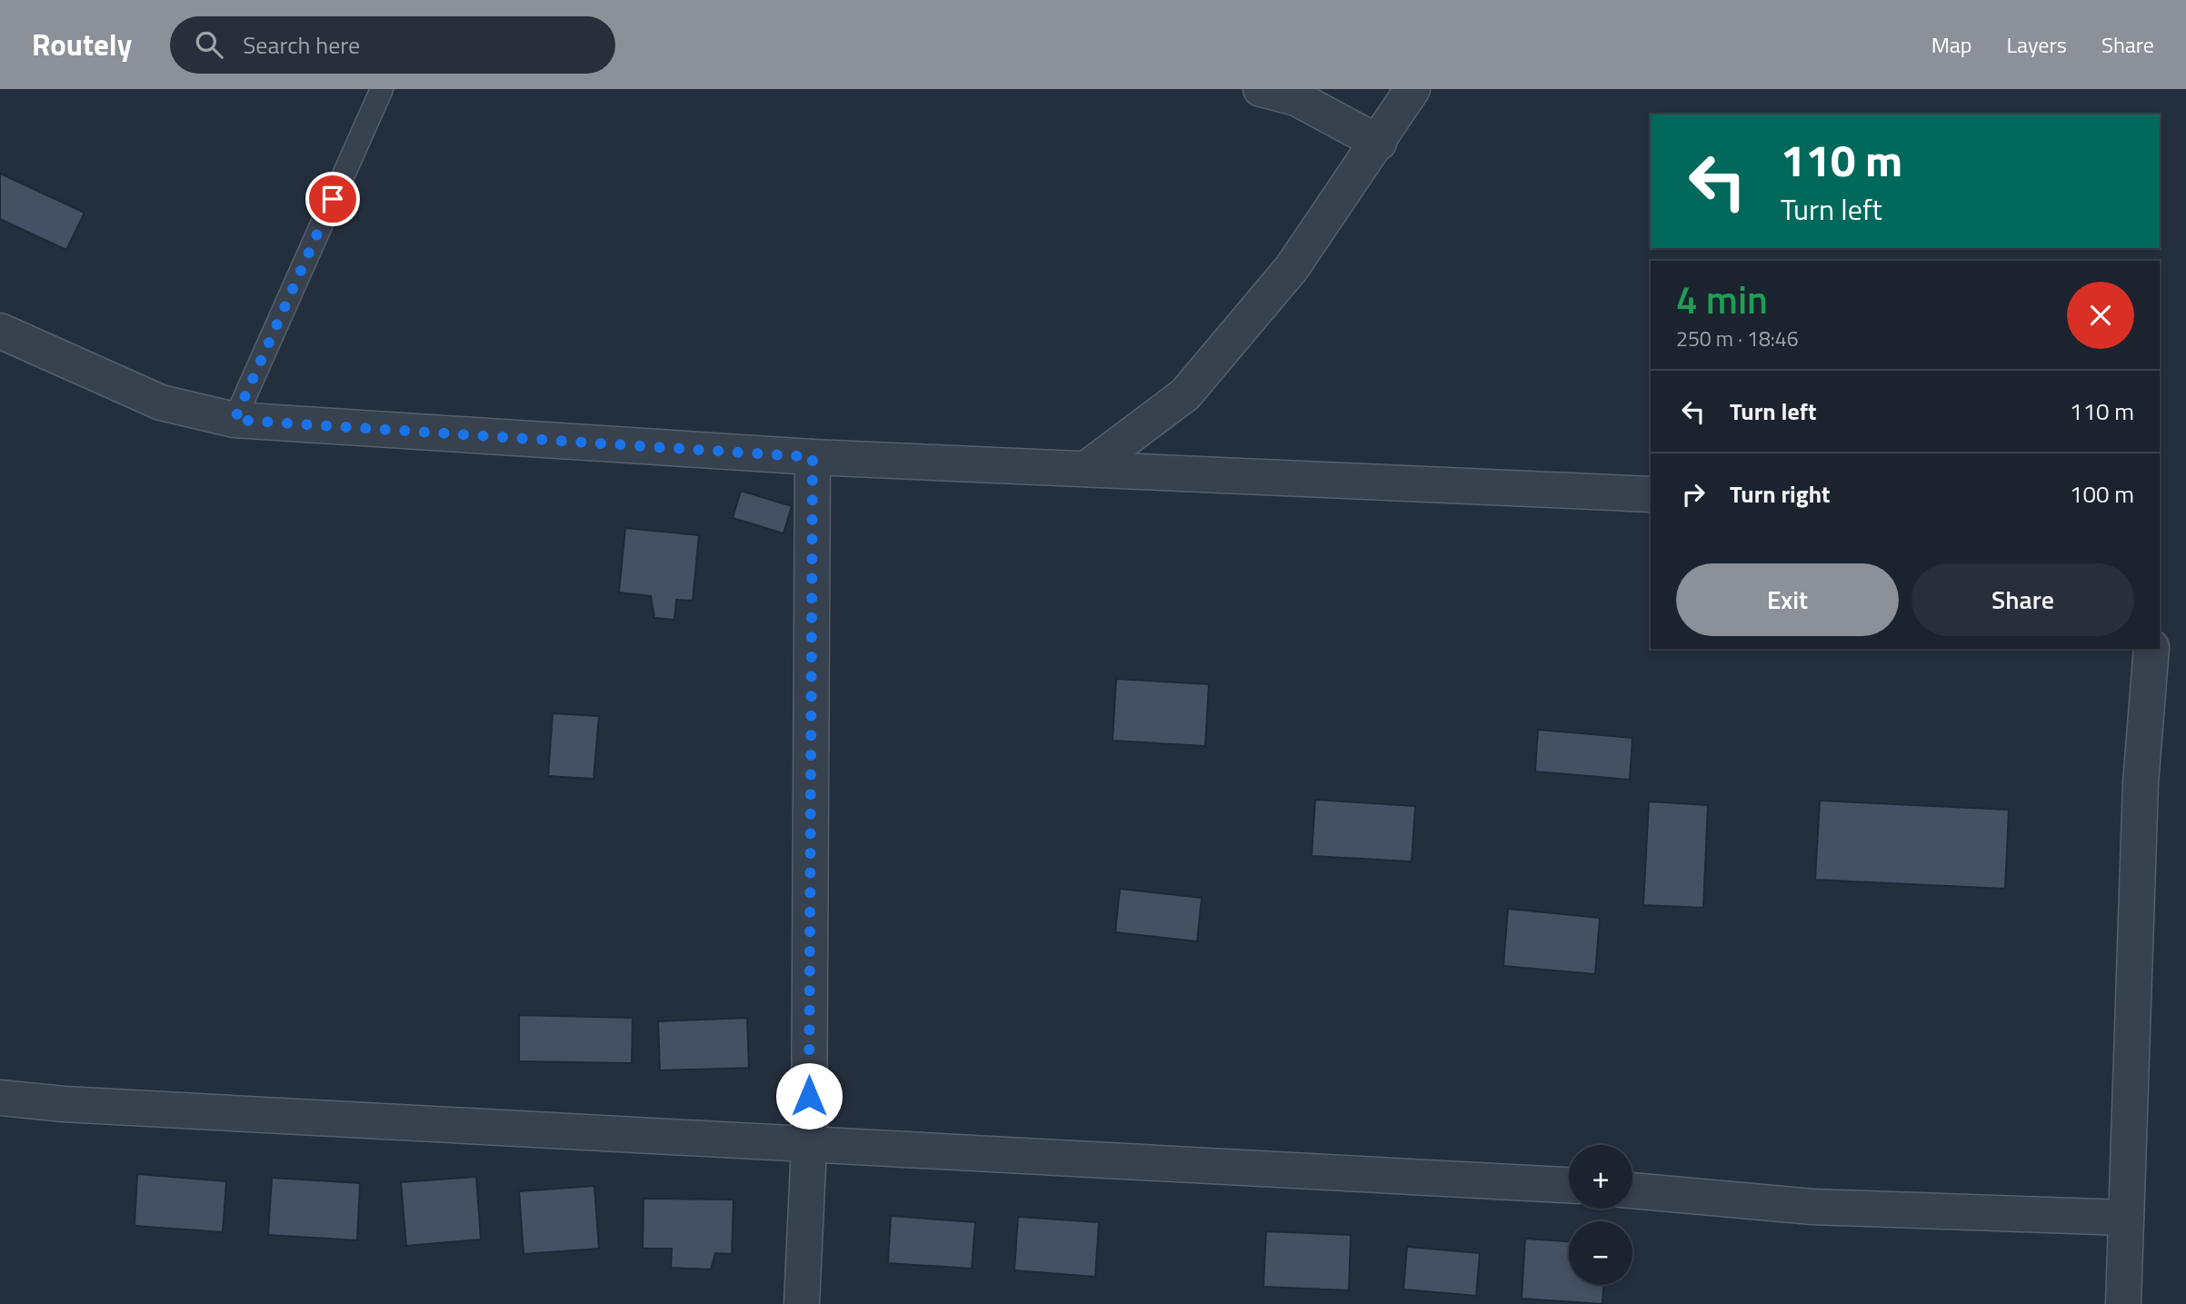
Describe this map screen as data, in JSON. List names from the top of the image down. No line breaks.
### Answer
{"page":{"header":"Routely","search":"Search here","nav":["Map","Layers","Share"],"turn":["110 m","Turn left"],"heading":["4 min","250 m · 18:46"],"list":[{"name":"Turn left","value":"110 m"},{"name":"Turn right","value":"100 m"}],"buttons":["Exit","Share"],"map_buttons":["+","−"]}}
